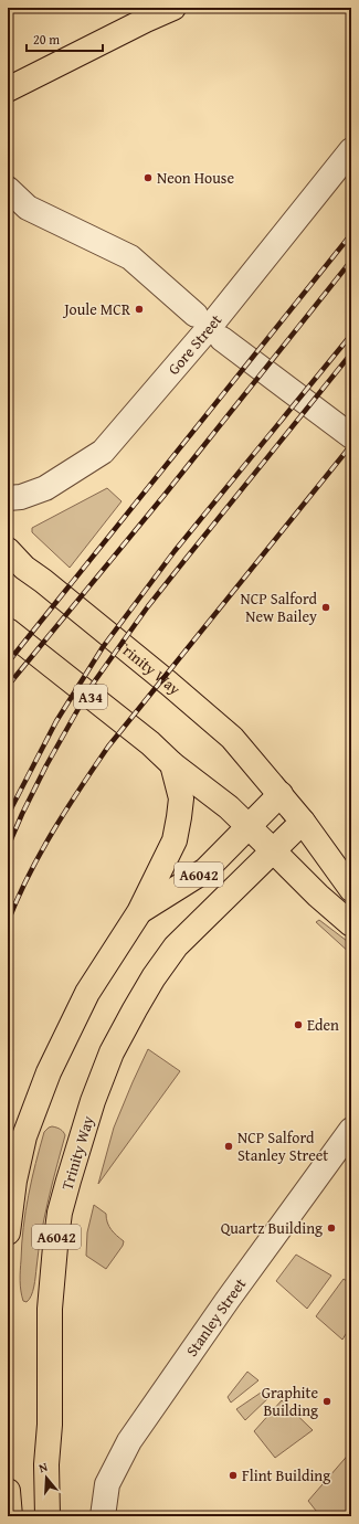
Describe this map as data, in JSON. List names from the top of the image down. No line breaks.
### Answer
{"streets":{"main road":["Trinity Way","A34","A6042"],"street":["Gore Street","Stanley Street"]},"crossings":[["Trinity Way","A34"],["Trinity Way","A6042"],["A34","A6042"]],"places":["Neon House","Joule MCR","NCP Salford New Bailey","Eden","NCP Salford Stanley Street","Quartz Building","Graphite Building","Flint Building"],"scale_bar":"20 m","north":"top"}
